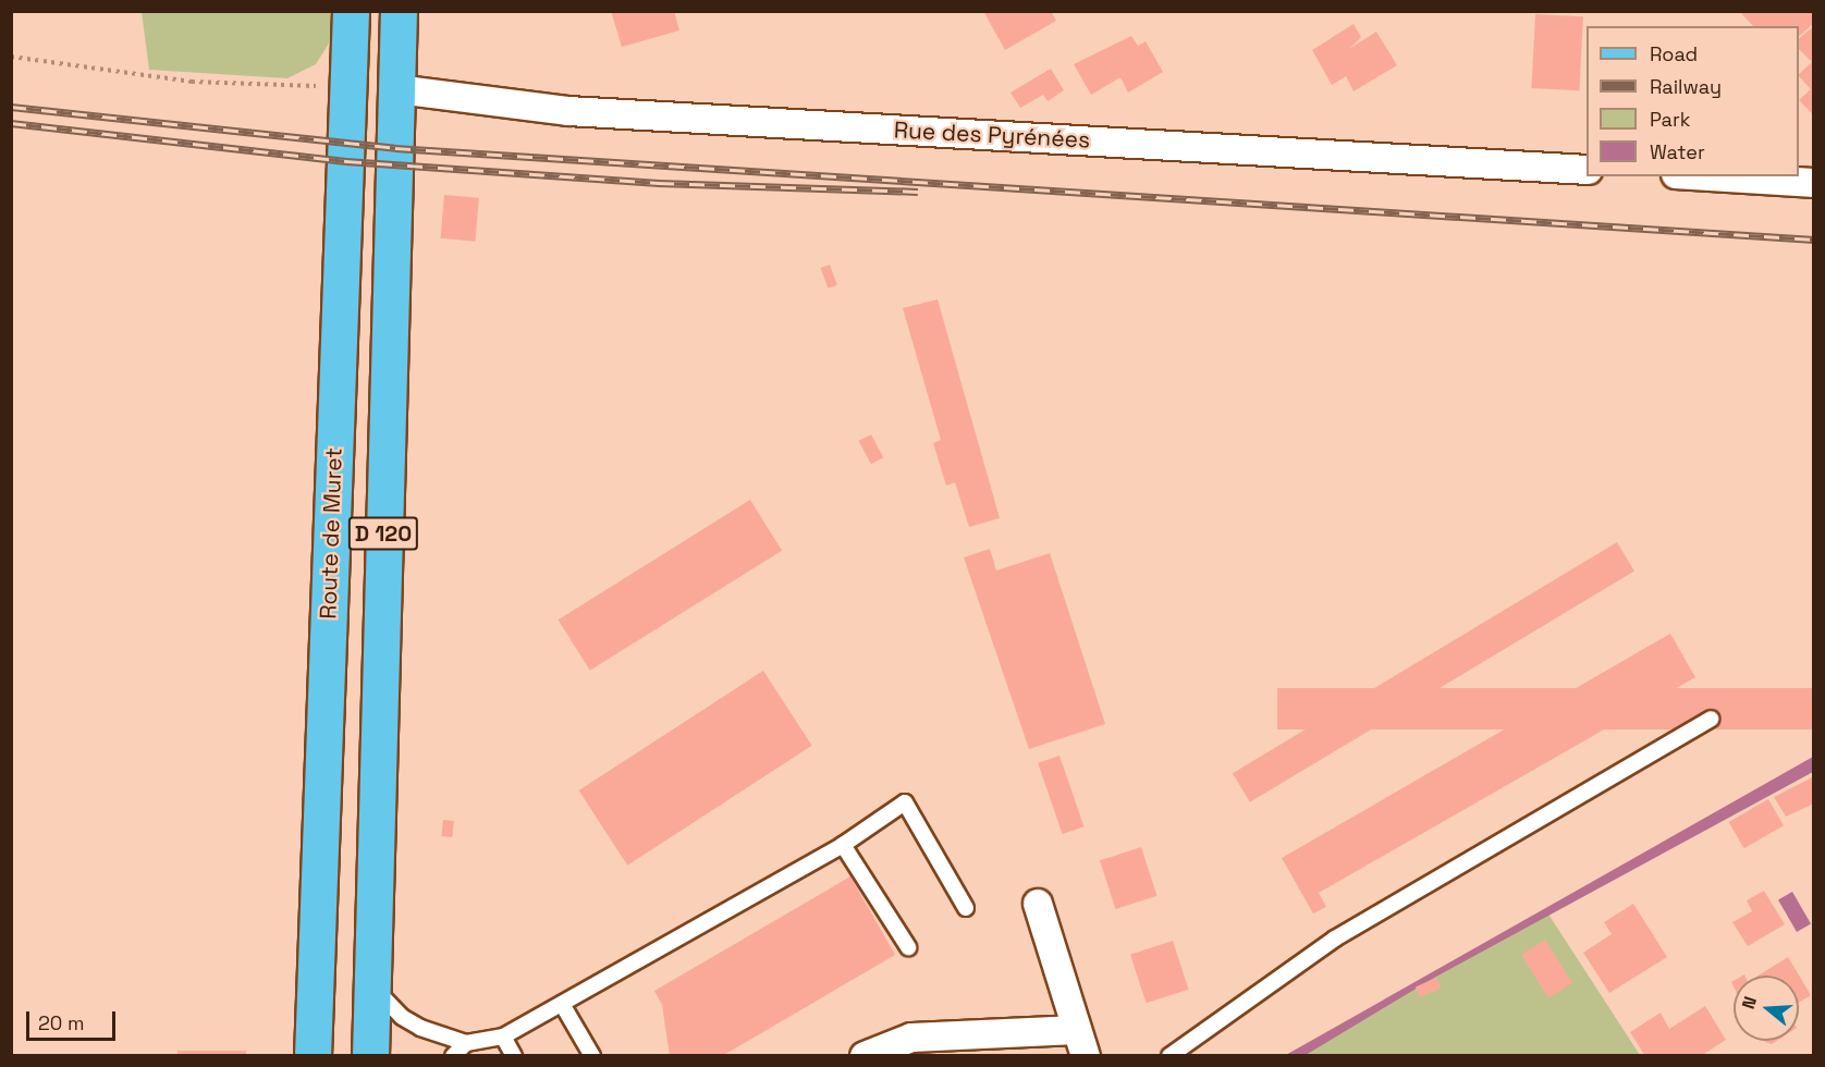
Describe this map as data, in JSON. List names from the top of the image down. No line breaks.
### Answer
{"streets":{"main road":["Route de Muret","D 120"],"street":["Rue des Pyrénées"]},"crossings":[["Rue des Pyrénées","D 120"]],"legend":["Road","Railway","Park","Water"],"scale_bar":"20 m","north":"left"}
